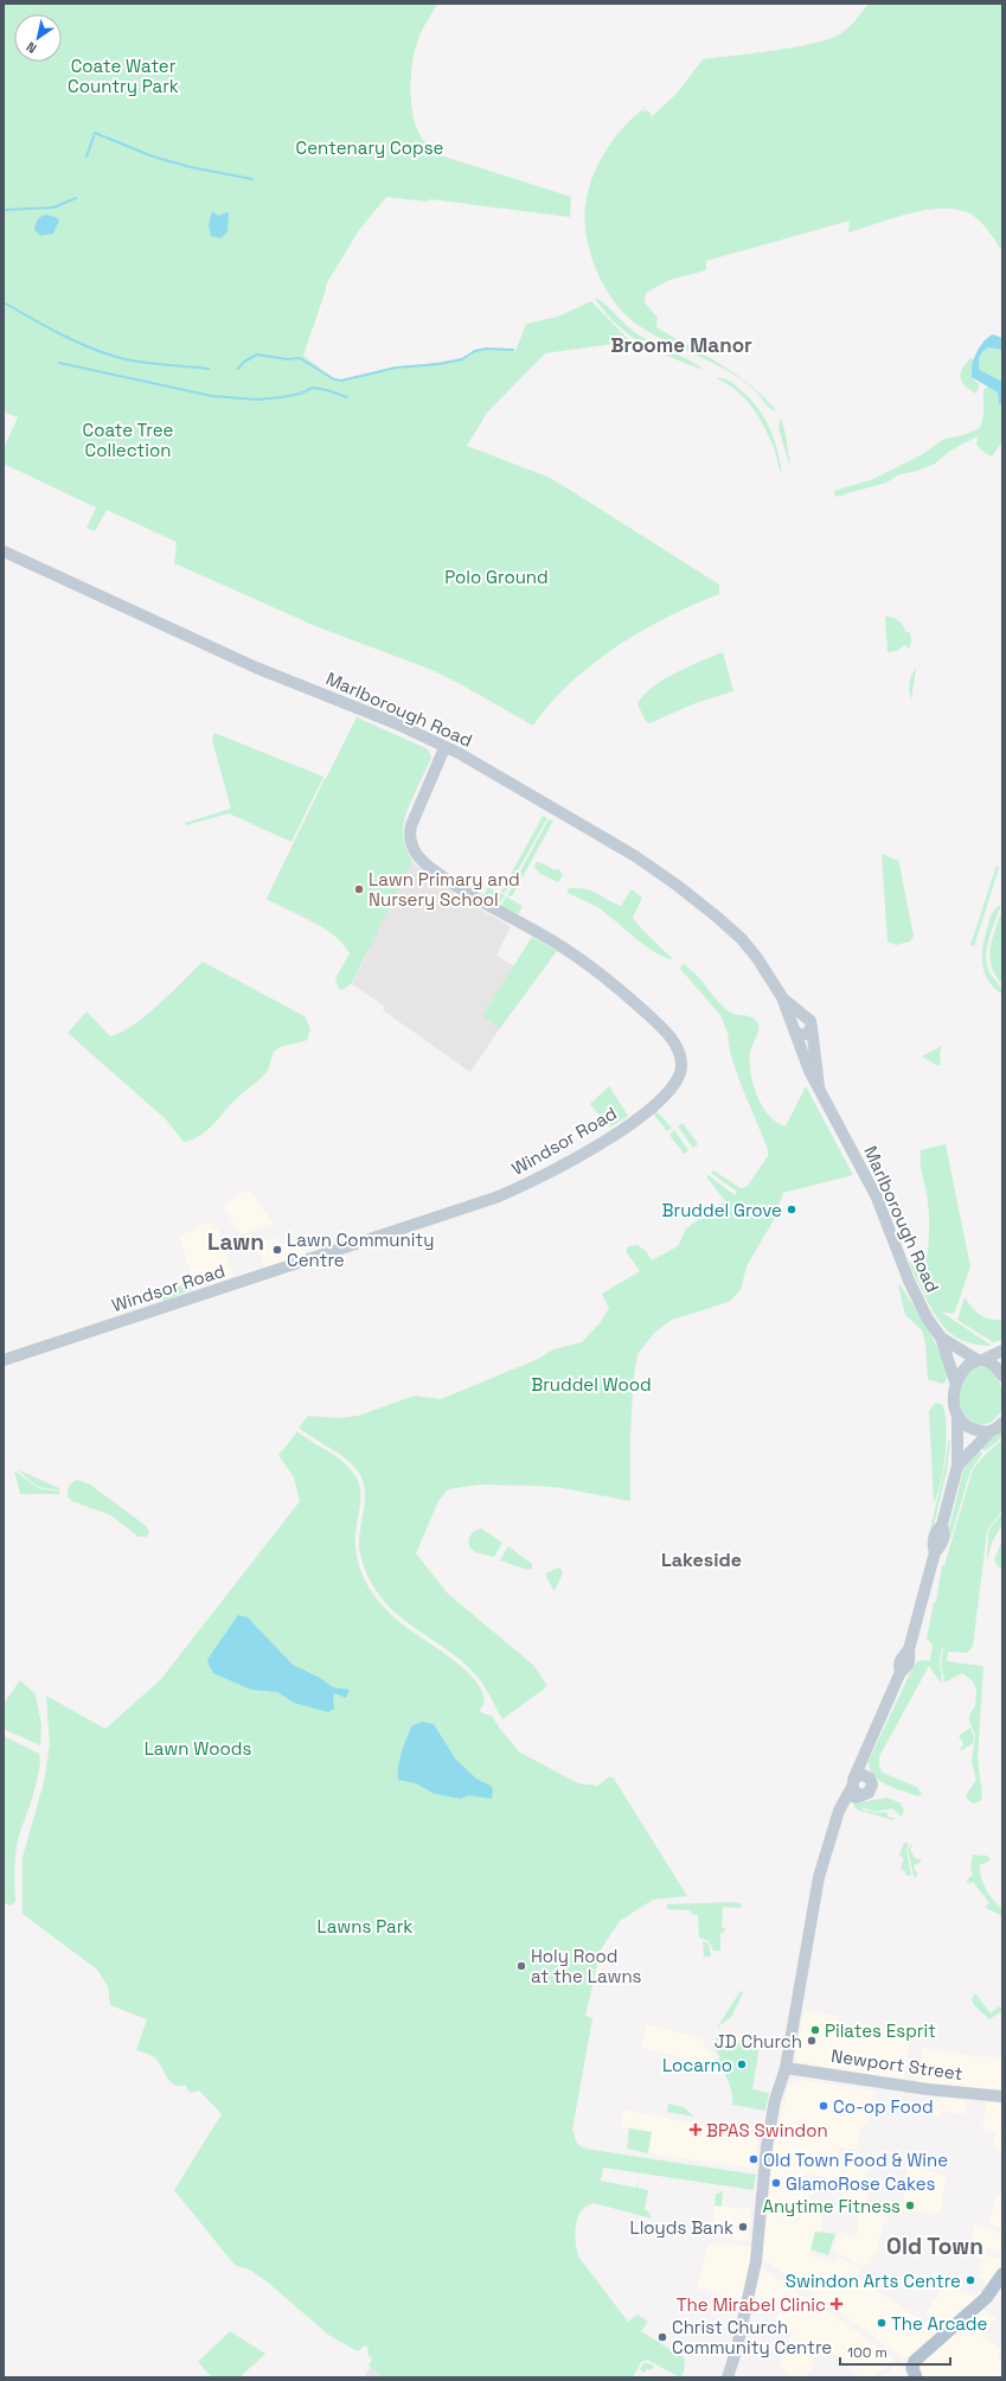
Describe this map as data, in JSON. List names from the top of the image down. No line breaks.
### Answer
{"streets":{"main road":["Marlborough Road","Windsor Road","Newport Street"]},"crossings":[["Marlborough Road","Windsor Road"]],"districts":["Broome Manor","Lawn","Lakeside","Old Town"],"parks":["Coate Water Country Park","Centenary Copse","Coate Tree Collection","Polo Ground","Bruddel Wood","Lawn Woods","Lawns Park"],"places":{"other":["Lawn Primary and Nursery School","Bruddel Grove","Lawn Community Centre","Holy Rood at the Lawns","Pilates Esprit","JD Church","Locarno","Co-op Food","Old Town Food & Wine","GlamoRose Cakes","Anytime Fitness","Lloyds Bank","Swindon Arts Centre","The Arcade","Christ Church Community Centre"],"health":["BPAS Swindon","The Mirabel Clinic"]},"scale_bar":"100 m","north":"bottom left"}
